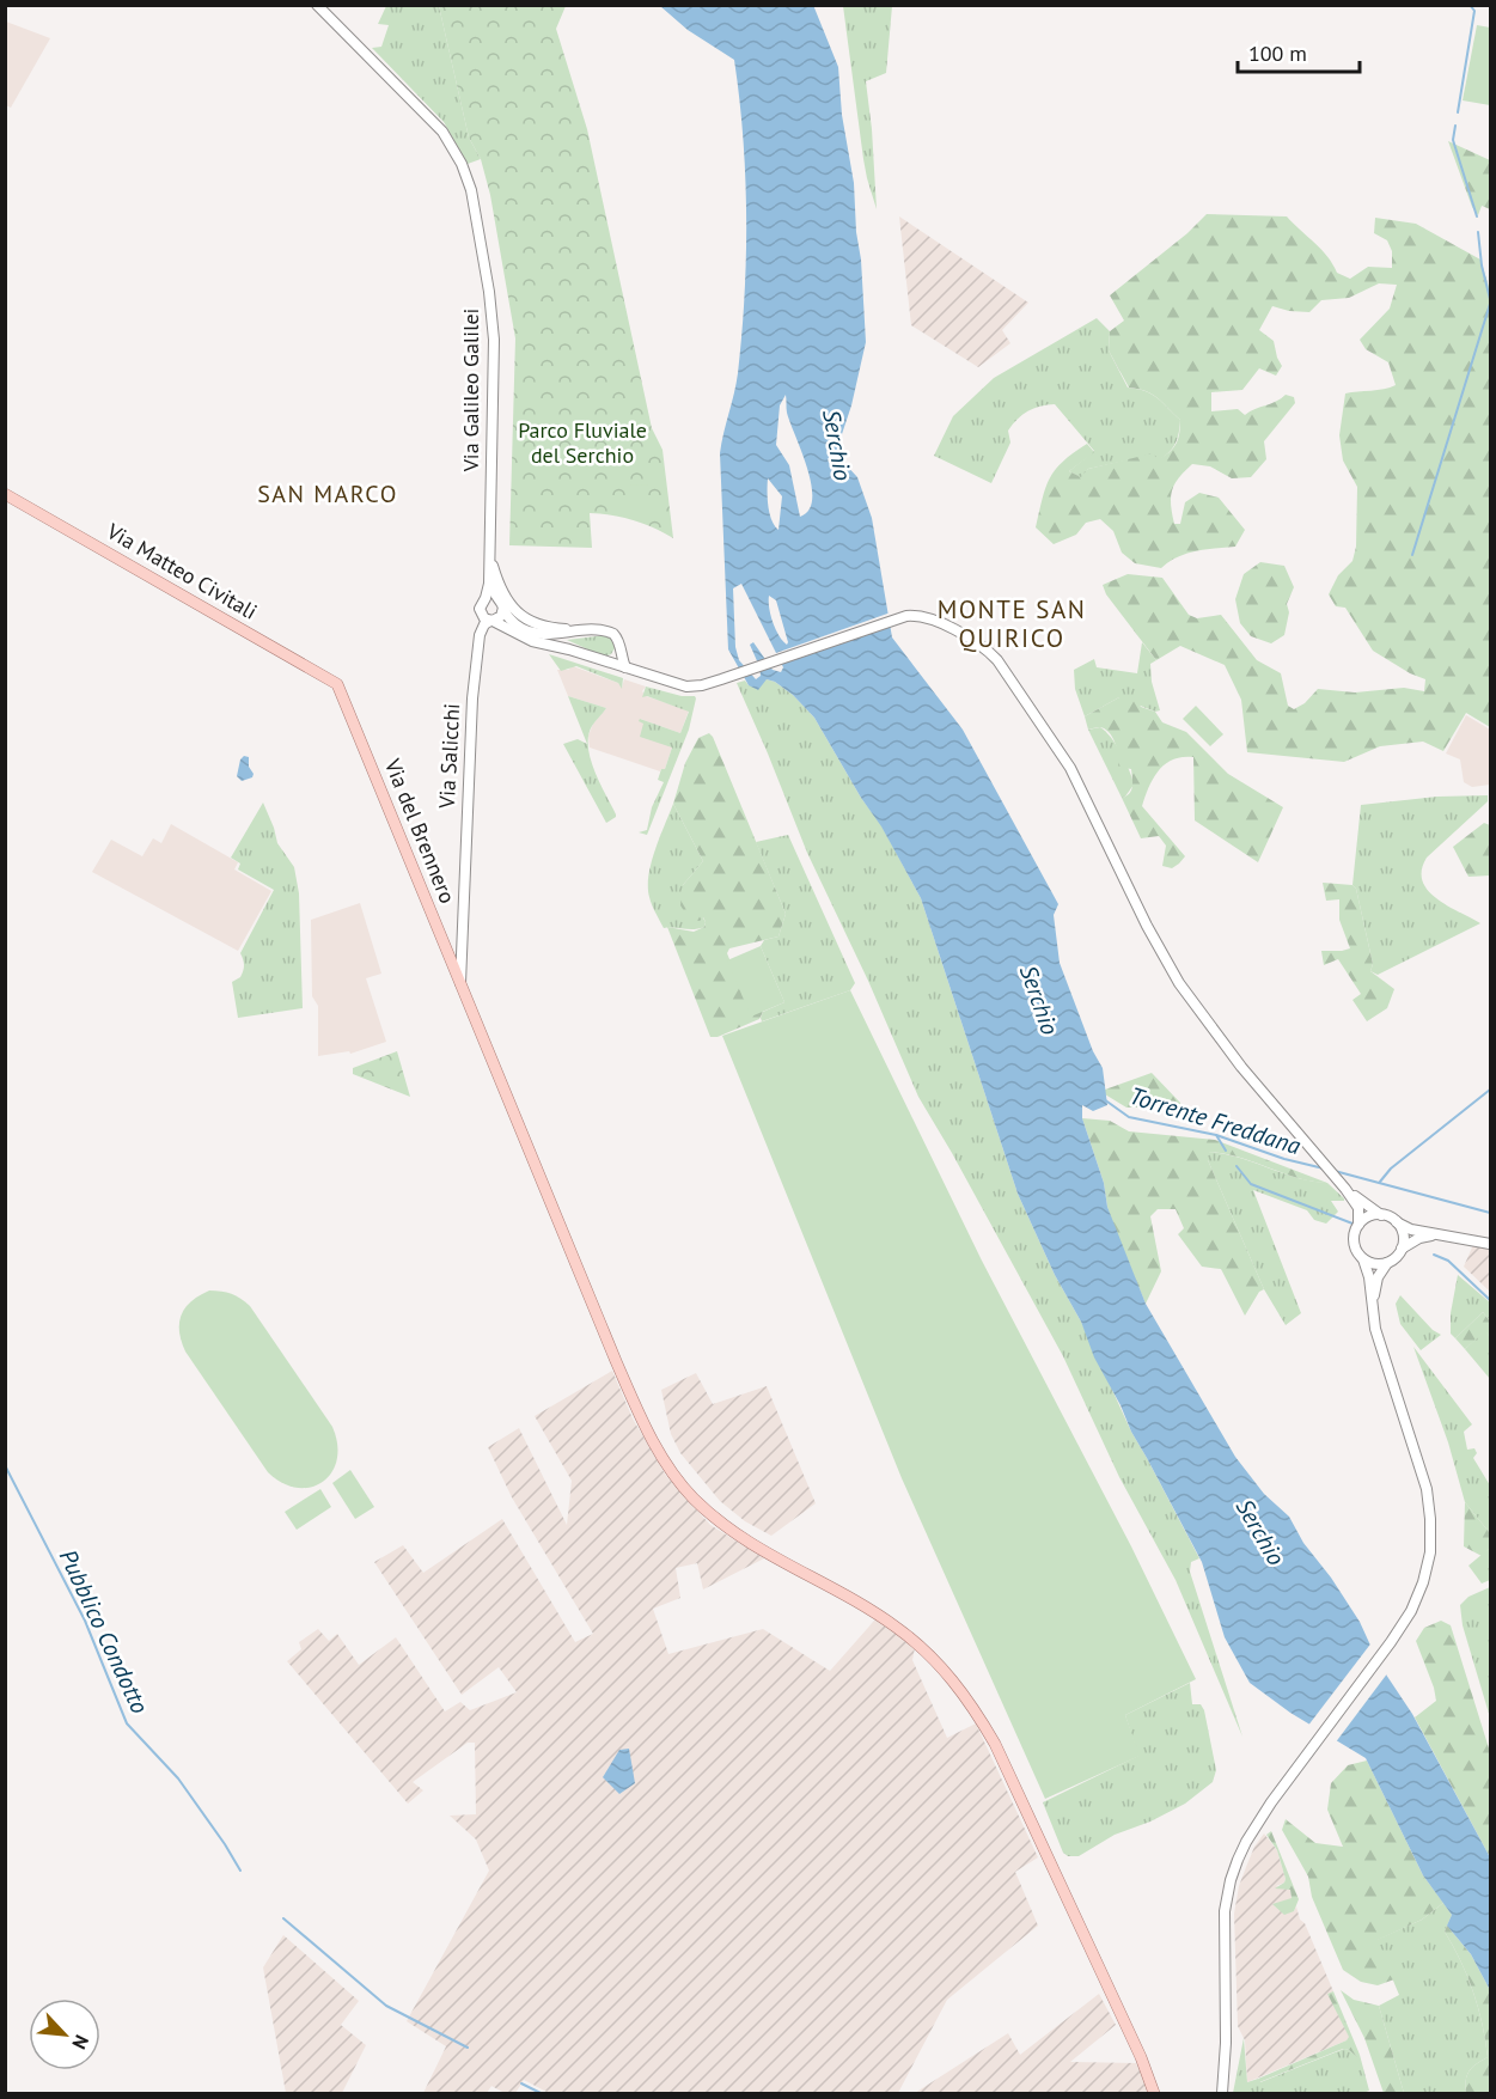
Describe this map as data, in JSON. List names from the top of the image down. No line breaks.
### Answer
{"streets":{"main road":["Via Galileo Galilei","Via Matteo Civitali","Via Salicchi","Via del Brennero"]},"crossings":[["Via Galileo Galilei","Via Salicchi"],["Via Matteo Civitali","Via del Brennero"],["Via Salicchi","Via del Brennero"]],"districts":["SAN MARCO","MONTE SAN QUIRICO"],"water":["Serchio","Torrente Freddana","Pubblico Condotto"],"parks":["Parco Fluviale del Serchio"],"scale_bar":"100 m","north":"bottom right"}
